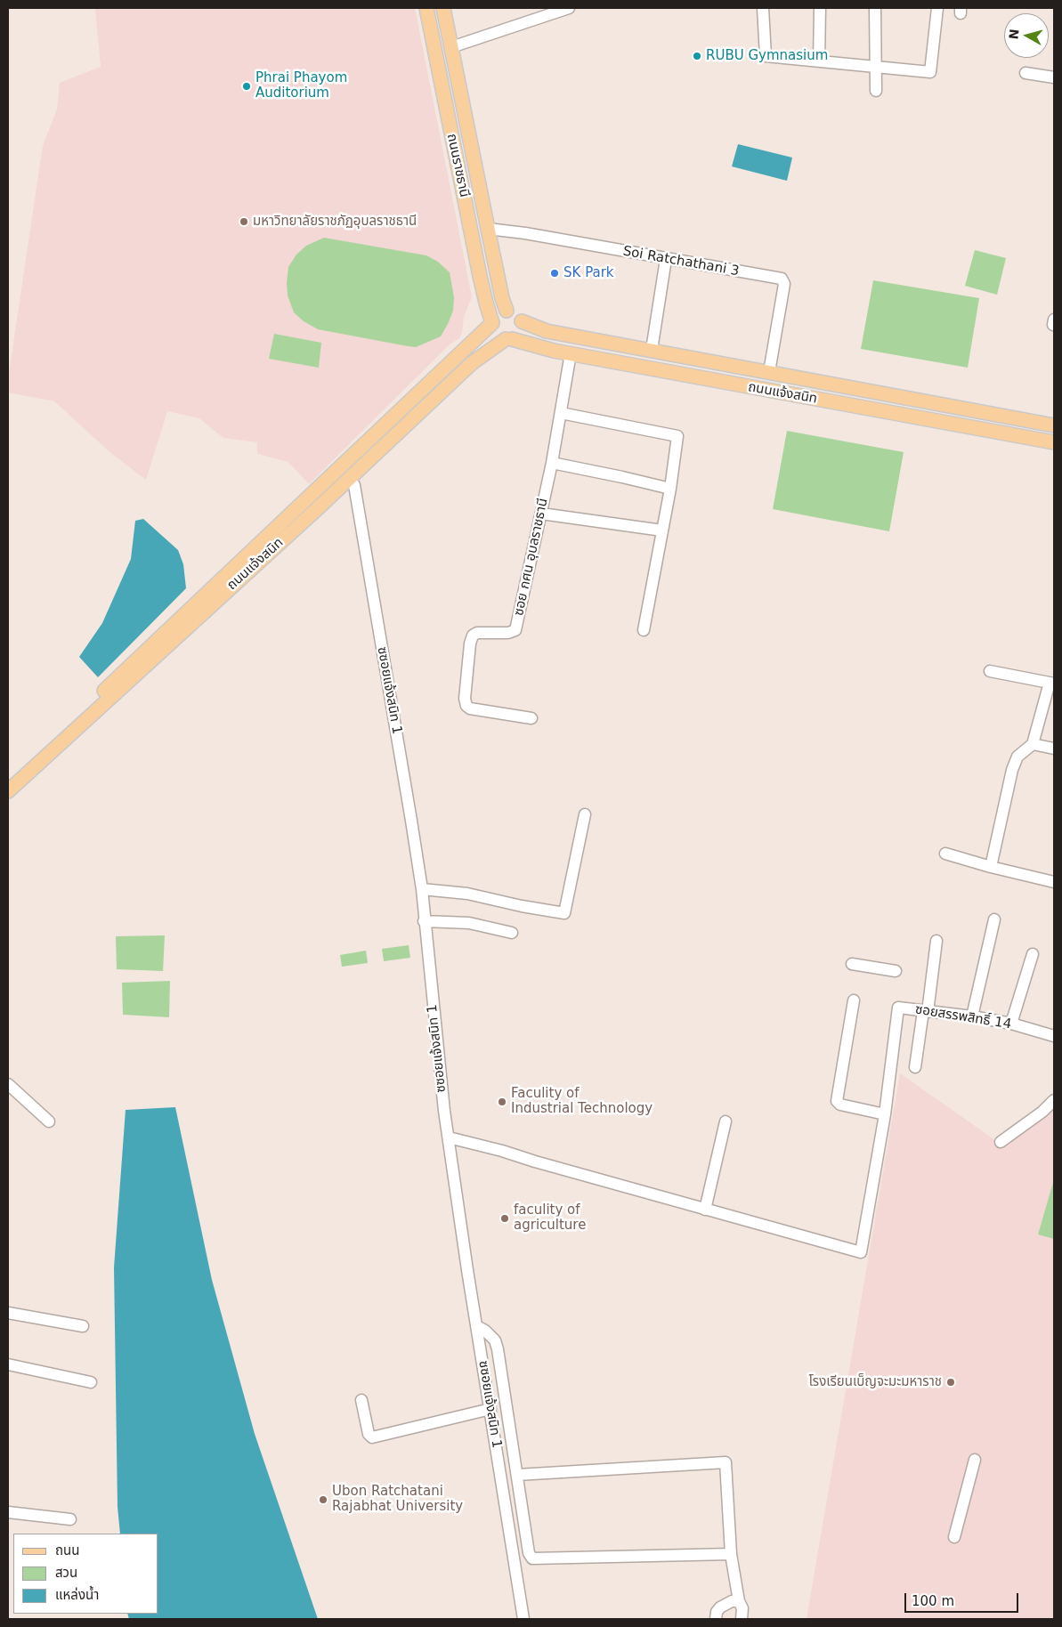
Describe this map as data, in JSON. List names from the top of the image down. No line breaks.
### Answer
{"streets":{"main road":["ถนนราชธานี","ถนนแจ้งสนิท"],"street":["Soi Ratchathani 3","ซอย กศน อุบลราชธานี","ซซอยแจ้งสนิท 1","ซอยสรรพสิทธิ์ 14"]},"crossings":[["ถนนราชธานี","Soi Ratchathani 3"],["ถนนราชธานี","ถนนแจ้งสนิท"],["Soi Ratchathani 3","ถนนแจ้งสนิท"],["ถนนแจ้งสนิท","ซอย กศน อุบลราชธานี"],["ถนนแจ้งสนิท","ซซอยแจ้งสนิท 1"]],"places":["RUBU Gymnasium","Phrai Phayom Auditorium","มหาวิทยาลัยราชภัฏอุบลราชธานี","SK Park","Faculity of Industrial Technology","faculity of agriculture","โรงเรียนเบ็ญจะมะมหาราช","Ubon Ratchatani Rajabhat University"],"legend":["ถนน","สวน","แหล่งน้ำ"],"scale_bar":"100 m","north":"left"}
